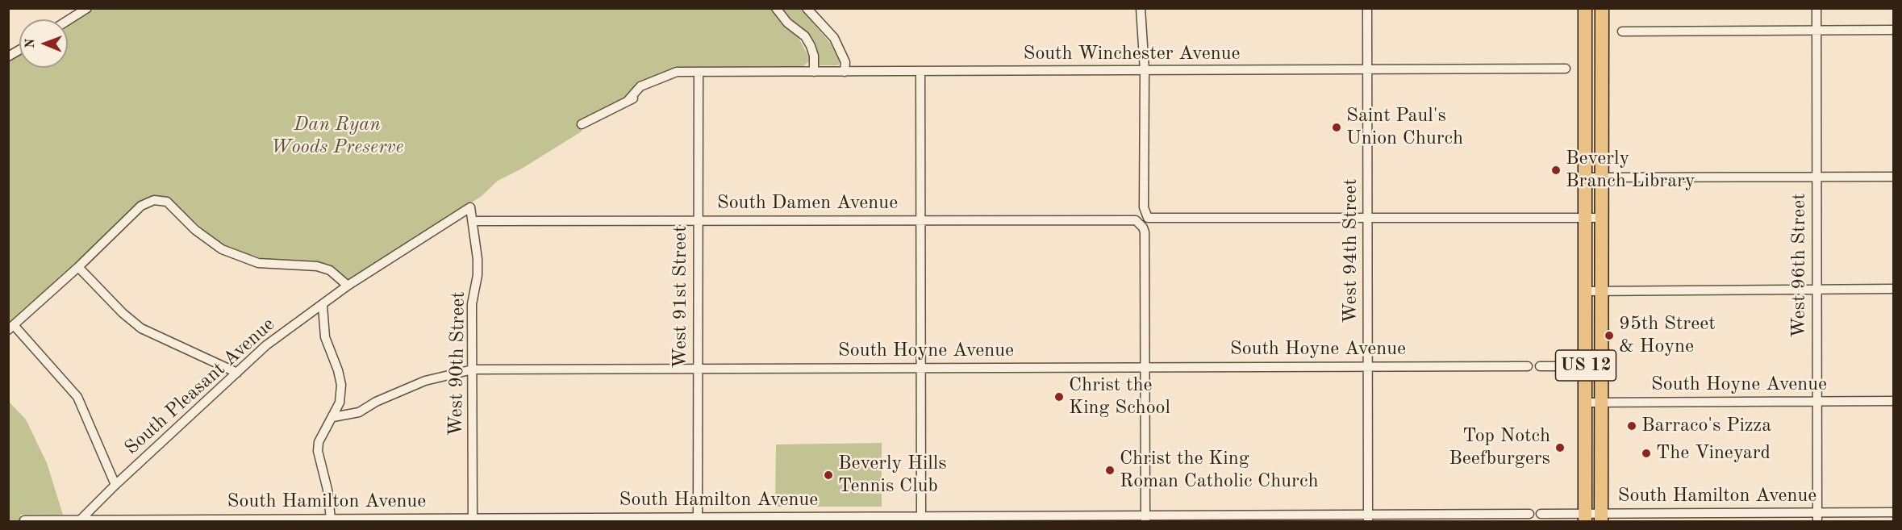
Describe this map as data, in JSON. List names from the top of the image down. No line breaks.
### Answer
{"streets":{"main road":["US 12"],"street":["South Winchester Avenue","South Damen Avenue","West 94th Street","West 96th Street","West 91st Street","South Hoyne Avenue","West 90th Street","South Pleasant Avenue","South Hamilton Avenue"]},"crossings":[["South Winchester Avenue","West 94th Street"],["South Winchester Avenue","West 91st Street"],["South Damen Avenue","West 94th Street"],["South Damen Avenue","West 91st Street"],["South Damen Avenue","West 90th Street"],["South Damen Avenue","US 12"],["West 94th Street","South Hoyne Avenue"],["West 94th Street","South Hamilton Avenue"],["West 96th Street","South Hoyne Avenue"],["West 96th Street","South Hamilton Avenue"],["West 91st Street","South Hoyne Avenue"],["West 91st Street","South Hamilton Avenue"],["South Hoyne Avenue","West 90th Street"],["South Hoyne Avenue","US 12"],["West 90th Street","South Pleasant Avenue"],["West 90th Street","South Hamilton Avenue"],["US 12","South Hamilton Avenue"],["South Pleasant Avenue","South Hamilton Avenue"]],"parks":["Dan Ryan Woods Preserve"],"places":["Saint Paul's Union Church","Beverly Branch Library","95th Street & Hoyne","Christ the King School","Barraco's Pizza","Top Notch Beefburgers","The Vineyard","Christ the King Roman Catholic Church","Beverly Hills Tennis Club"],"north":"left"}
